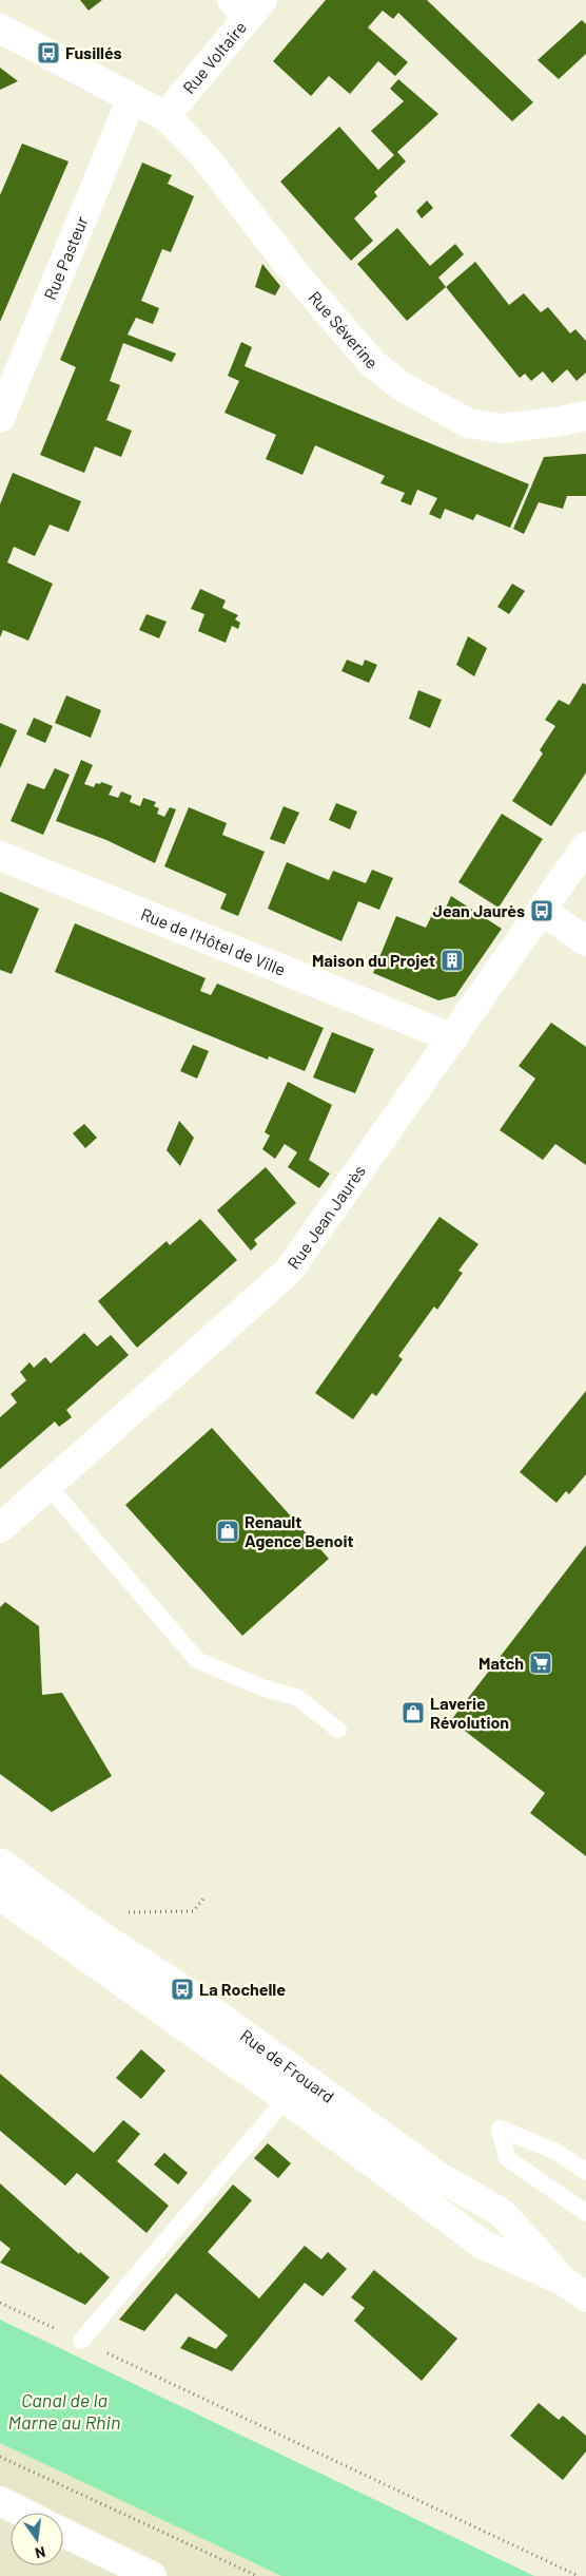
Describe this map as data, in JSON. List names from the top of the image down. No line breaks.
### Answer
{"streets":{"street":["Rue Voltaire","Rue Pasteur","Rue Séverine","Rue de l'Hôtel de Ville","Rue Jean Jaurès","Rue de Frouard"]},"crossings":[["Rue Voltaire","Rue Séverine"],["Rue Pasteur","Rue Séverine"],["Rue de l'Hôtel de Ville","Rue Jean Jaurès"]],"water":["Canal de la Marne au Rhin"],"places":{"bus stop":["Fusillés","Jean Jaurès","La Rochelle"],"building":["Maison du Projet"],"shop":["Renault Agence Benoit","Laverie Révolution"],"supermarket":["Match"]},"north":"bottom"}
